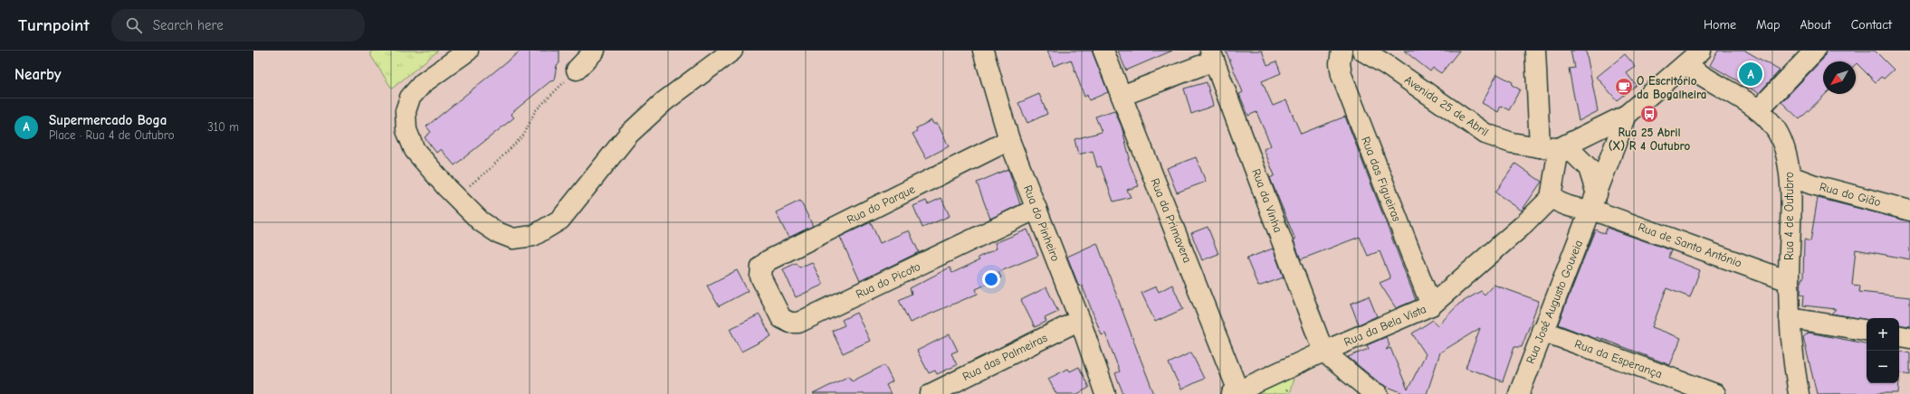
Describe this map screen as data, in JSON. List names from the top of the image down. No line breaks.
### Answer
{"streets":{"street":["Avenida 25 de Abril","Rua das Figueiras","Rua do Gião","Rua da Vinha","Rua do Parque","Rua 4 de Outubro","Rua da Primavera","Rua do Pinheiro","Rua de Santo António","Rua do Picoto","Rua José Augusto Gouveia","Rua da Bela Vista","Rua das Palmeiras","Rua da Esperança"]},"crossings":[["Rua das Figueiras","Rua da Bela Vista"],["Rua do Gião","Rua 4 de Outubro"],["Rua da Vinha","Rua da Bela Vista"],["Rua do Parque","Rua do Pinheiro"],["Rua do Parque","Rua do Picoto"],["Rua 4 de Outubro","Rua de Santo António"],["Rua da Primavera","Rua da Bela Vista"],["Rua do Pinheiro","Rua do Picoto"],["Rua do Pinheiro","Rua das Palmeiras"],["Rua de Santo António","Rua José Augusto Gouveia"],["Rua de Santo António","Rua da Bela Vista"],["Rua José Augusto Gouveia","Rua da Esperança"]],"places":{"cafe":["O Escritório da Bogalheira"],"bus stop":["Rua 25 Abril (X) R 4 Outubro"]},"north":"bottom left","page":{"header":"Turnpoint","search":"Search here","nav":["Home","Map","About","Contact"],"heading":"Nearby","pins":"A","list":[{"mark":"A","name":"Supermercado Boga","note":"Place · Rua 4 de Outubro","value":"310 m"}],"map_buttons":["+","−"]}}
